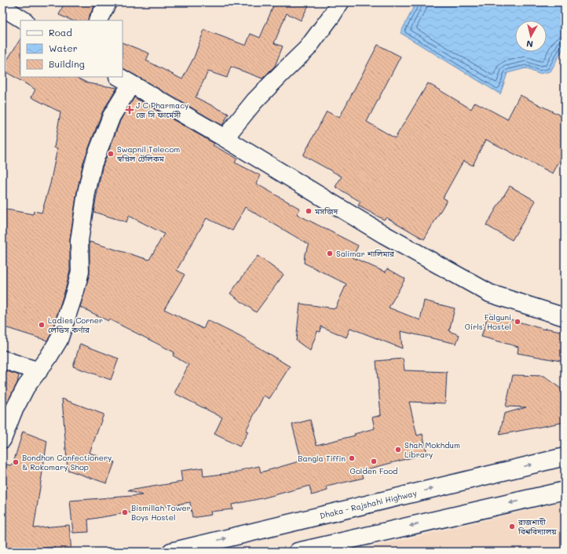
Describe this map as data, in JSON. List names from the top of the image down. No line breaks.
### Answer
{"streets":{"main road":["Dhaka - Rajshahi Highway"]},"places":{"health":["J C Pharmacy জে সি ফার্মেসী"],"other":["Swapnil Telecom স্বপ্নিল টেলিকম","মসজিদ","Salimar শালিমার","Falguni Girls' Hostel","Ladies Corner লেডিস কর্ণার","Shah Mokhdum Library","Bangla Tiffin","Golden Food","Bondhon Confectionery & Rokomary Shop","Bismillah Tower Boys Hostel","রাজশাহী বিশ্ববিদ্যালয়"]},"legend":["Road","Water","Building"],"north":"bottom"}
